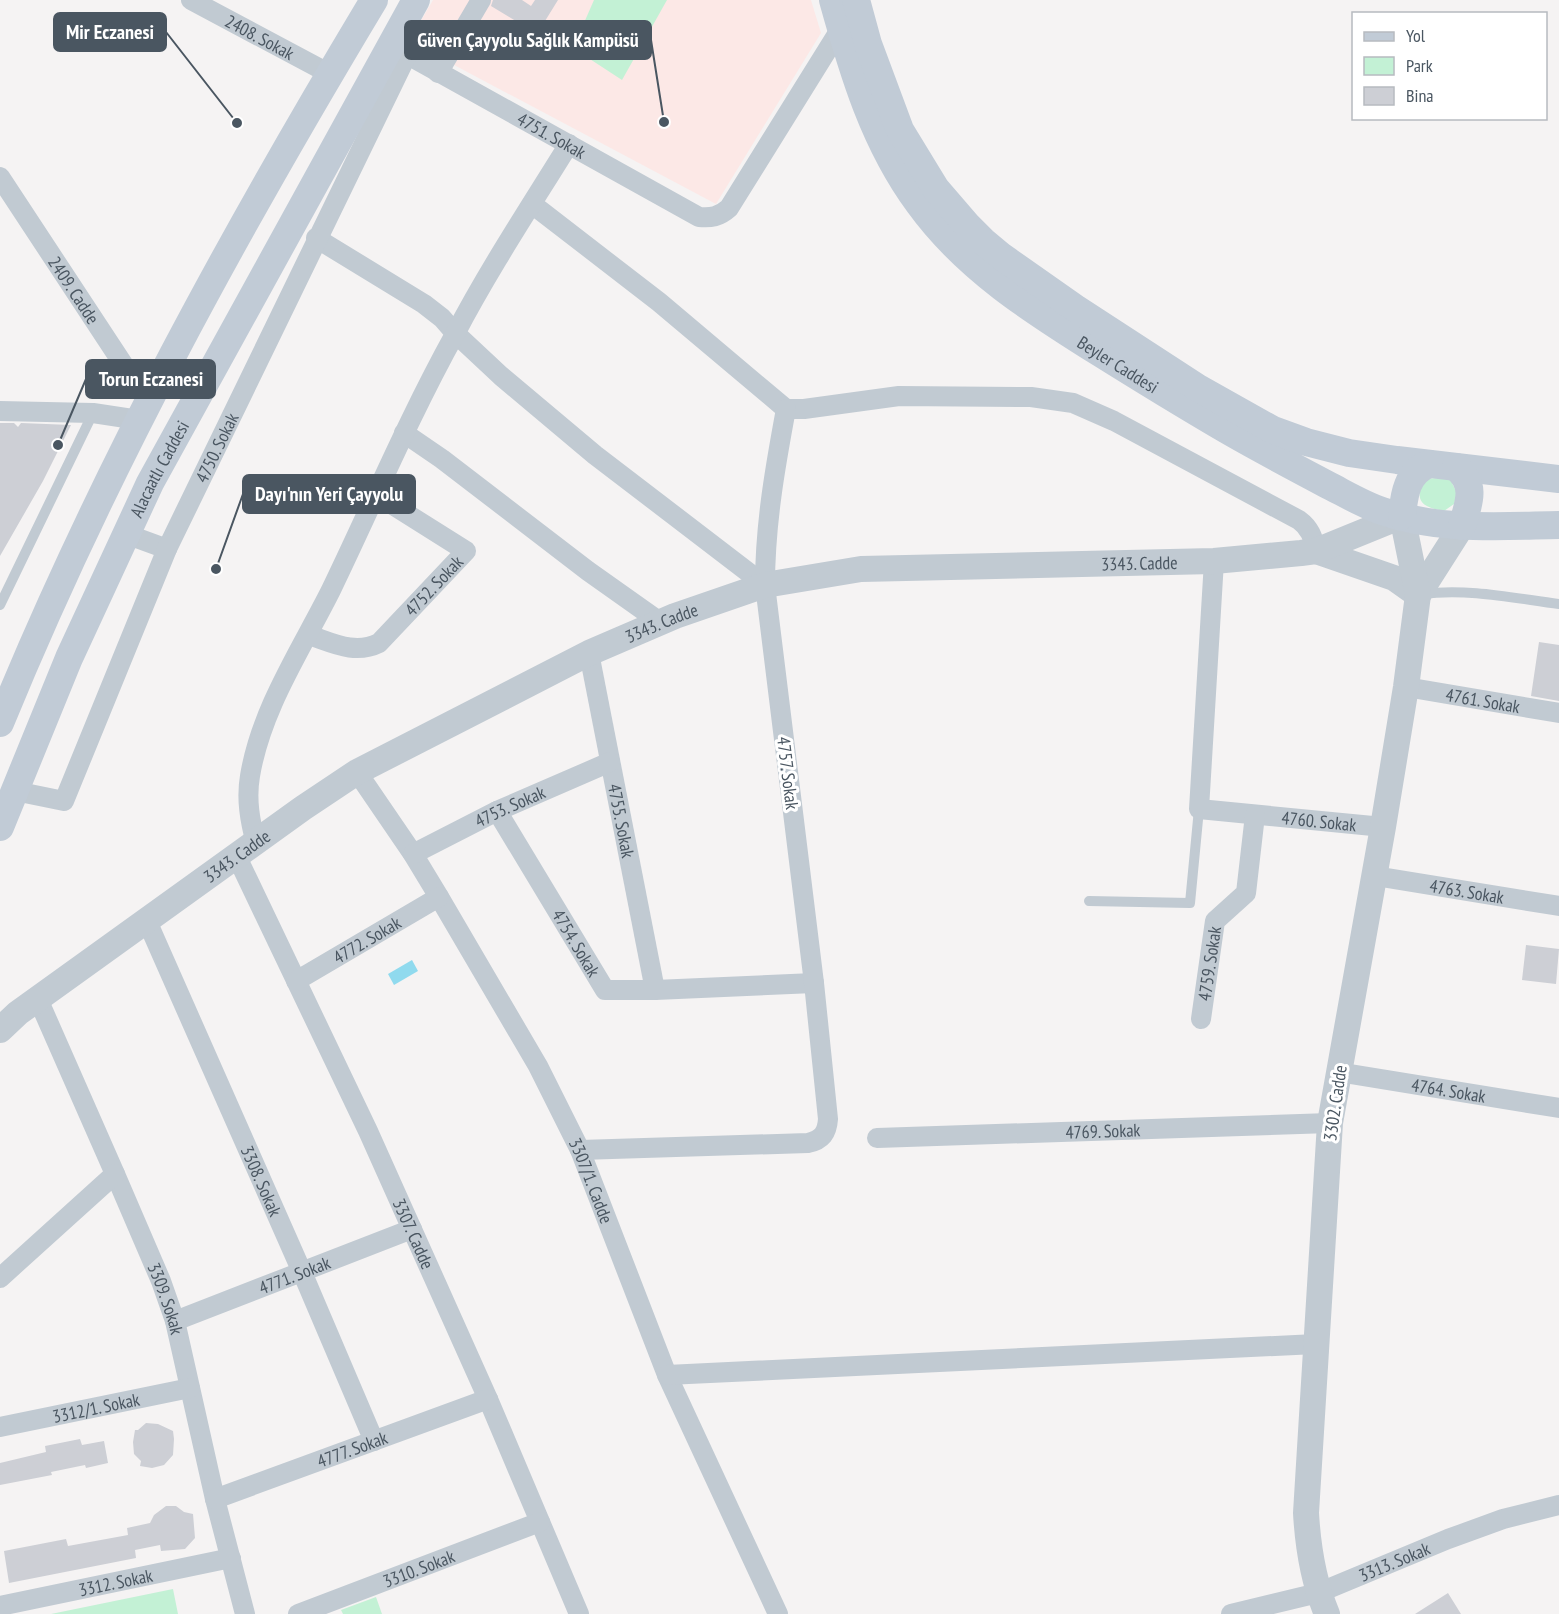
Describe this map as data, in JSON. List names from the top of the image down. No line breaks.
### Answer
{"streets":{"main road":["Beyler Caddesi","Alacaatlı Caddesi"],"street":["2408. Sokak","4751. Sokak","2409. Cadde","4750. Sokak","3343. Cadde","4752. Sokak","4761. Sokak","4757. Sokak","4753. Sokak","4755. Sokak","4760. Sokak","4763. Sokak","4772. Sokak","4754. Sokak","4759. Sokak","4764. Sokak","3302. Cadde","4769. Sokak","3308. Sokak","3307/1. Cadde","3307. Cadde","4771. Sokak","3309. Sokak","3312/1. Sokak","4777. Sokak","3313. Sokak","3310. Sokak","3312. Sokak"]},"crossings":[["4751. Sokak","Beyler Caddesi"],["4751. Sokak","4750. Sokak"],["4751. Sokak","Alacaatlı Caddesi"],["4751. Sokak","3307. Cadde"],["Beyler Caddesi","3343. Cadde"],["Beyler Caddesi","3302. Cadde"],["4750. Sokak","Alacaatlı Caddesi"],["3343. Cadde","4757. Sokak"],["3343. Cadde","4755. Sokak"],["3343. Cadde","3302. Cadde"],["3343. Cadde","3308. Sokak"],["3343. Cadde","3307/1. Cadde"],["3343. Cadde","3307. Cadde"],["3343. Cadde","3309. Sokak"],["4752. Sokak","3307. Cadde"],["4761. Sokak","3302. Cadde"],["4757. Sokak","4754. Sokak"],["4757. Sokak","3307/1. Cadde"],["4753. Sokak","4755. Sokak"],["4753. Sokak","4754. Sokak"],["4753. Sokak","3307/1. Cadde"],["4755. Sokak","4754. Sokak"],["4760. Sokak","4759. Sokak"],["4760. Sokak","3302. Cadde"],["4763. Sokak","3302. Cadde"],["4772. Sokak","3307/1. Cadde"],["4772. Sokak","3307. Cadde"],["4764. Sokak","3302. Cadde"],["3302. Cadde","4769. Sokak"],["3302. Cadde","3313. Sokak"],["3308. Sokak","4771. Sokak"],["3308. Sokak","4777. Sokak"],["3307. Cadde","4771. Sokak"],["3307. Cadde","4777. Sokak"],["3307. Cadde","3310. Sokak"],["4771. Sokak","3309. Sokak"],["3309. Sokak","3312/1. Sokak"],["3309. Sokak","4777. Sokak"],["3309. Sokak","3312. Sokak"]],"places":["Güven Çayyolu Sağlık Kampüsü","Mir Eczanesi","Torun Eczanesi","Dayı'nın Yeri Çayyolu"],"legend":["Yol","Park","Bina"]}
